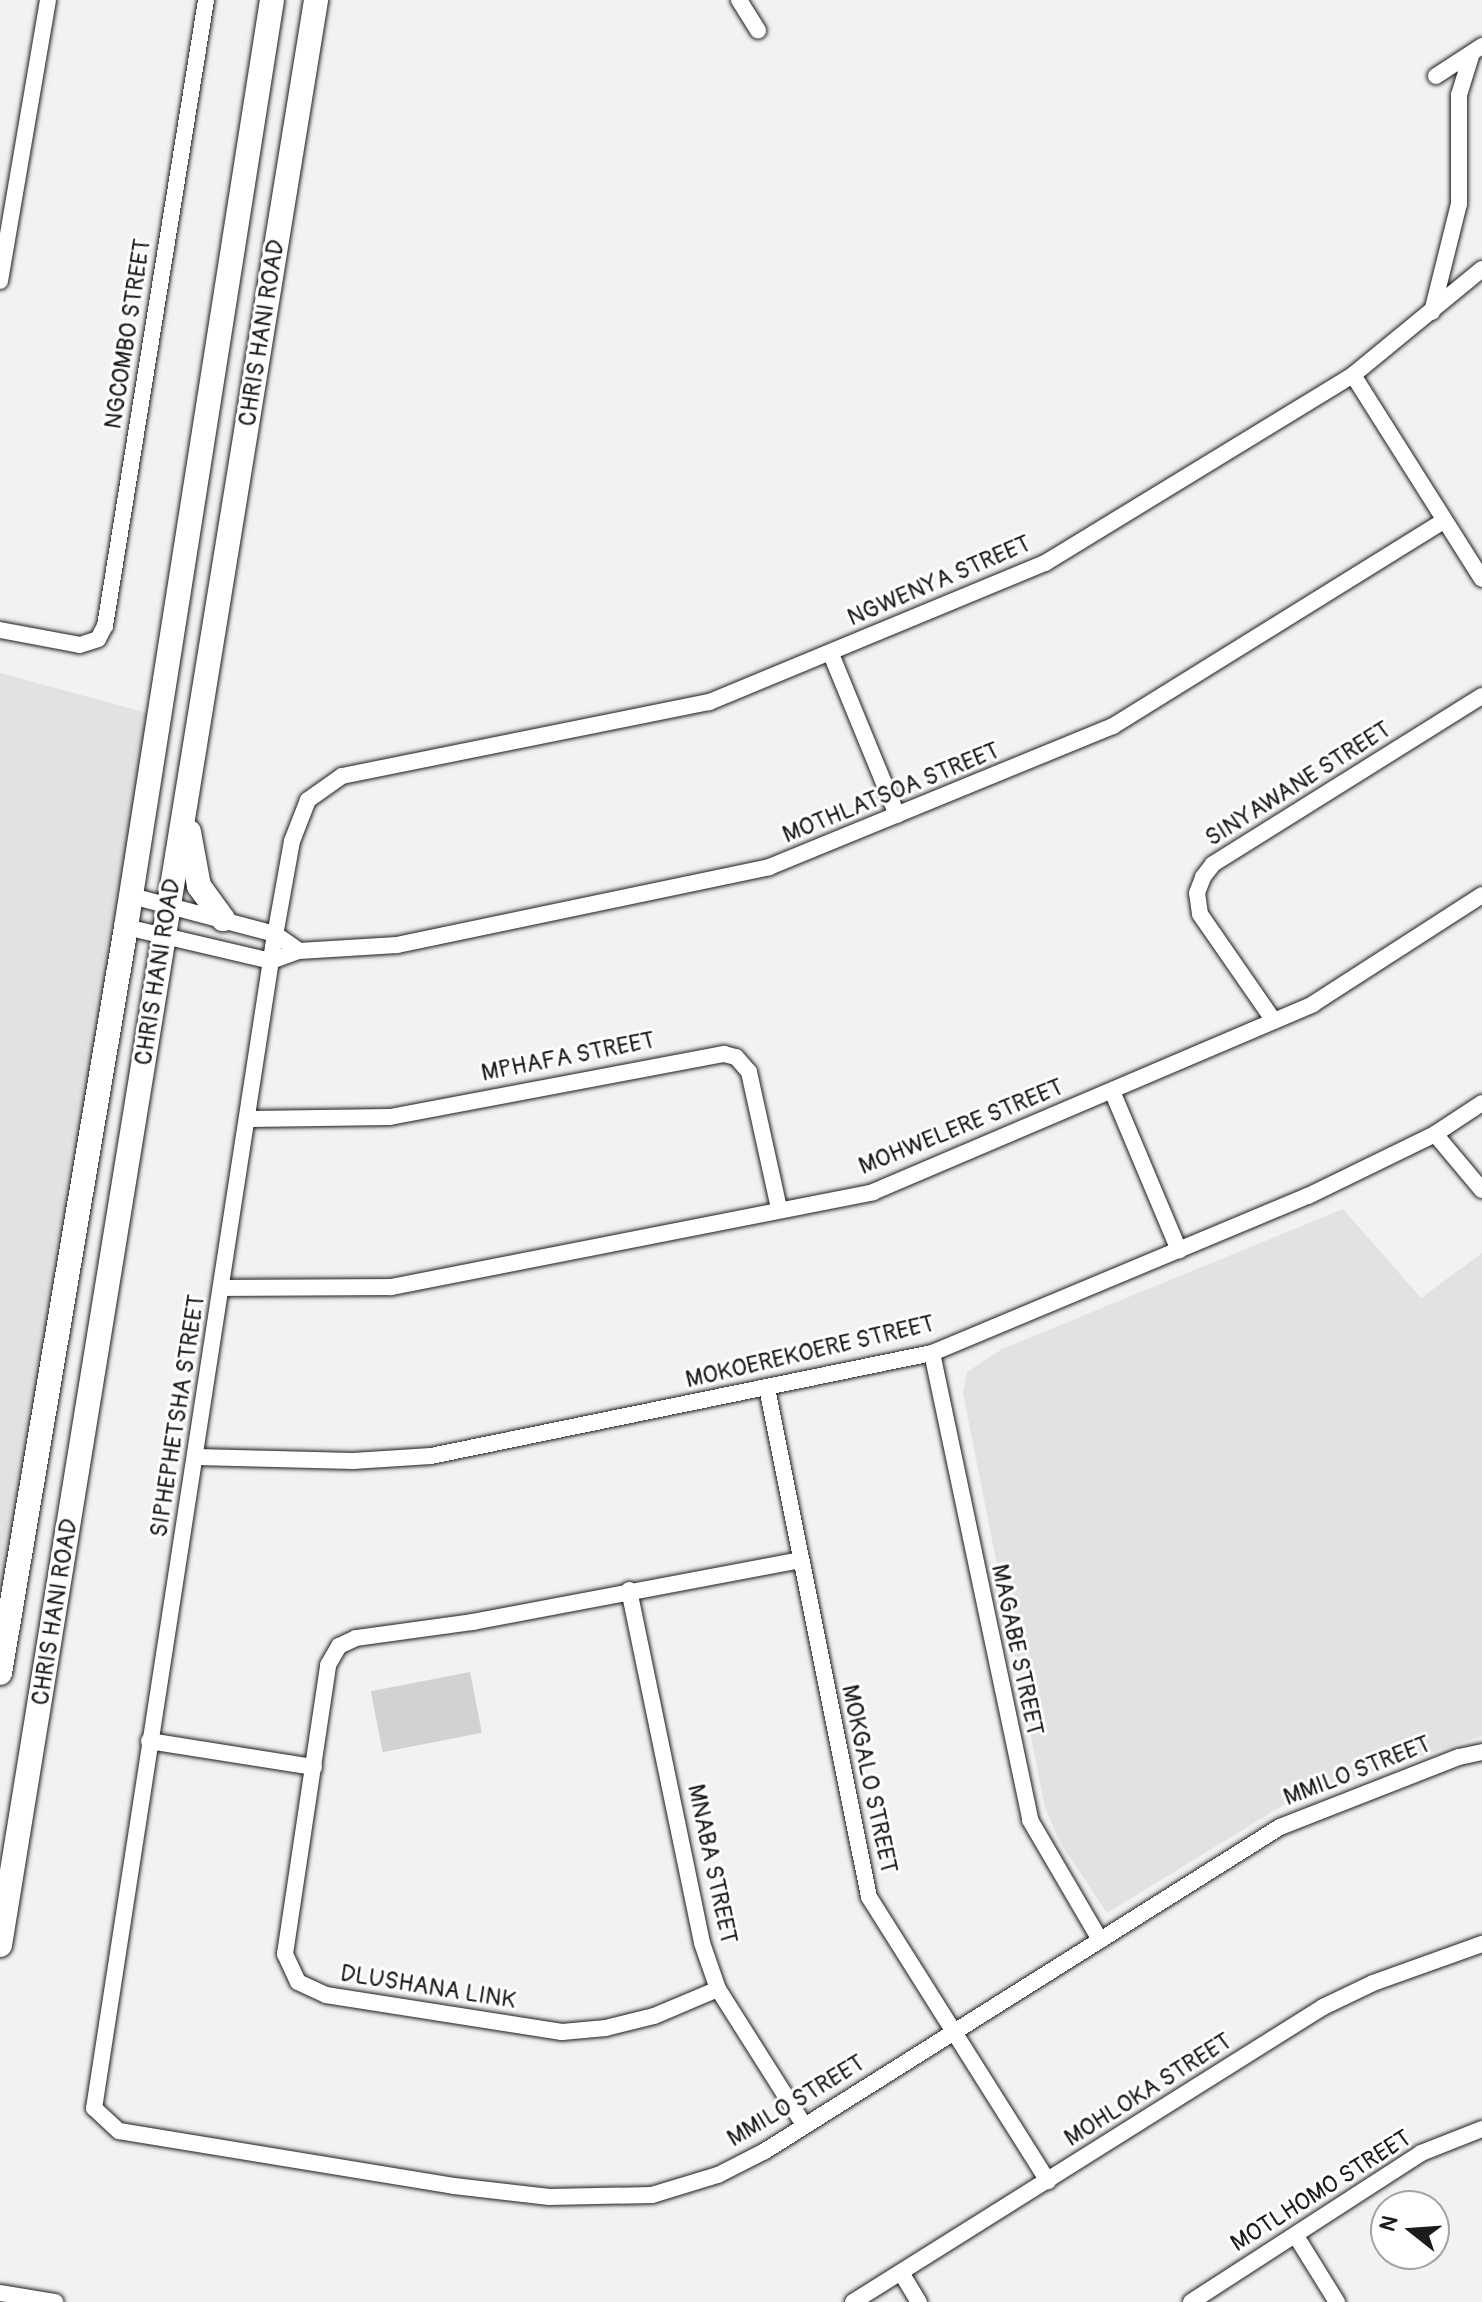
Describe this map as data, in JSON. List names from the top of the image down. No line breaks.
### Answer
{"streets":{"main road":["CHRIS HANI ROAD"],"street":["NGCOMBO STREET","NGWENYA STREET","SINYAWANE STREET","MOTHLATSOA STREET","MPHAFA STREET","MOHWELERE STREET","MOKOEREKOERE STREET","SIPHEPHETSHA STREET","MAGABE STREET","MMILO STREET","MOKGALO STREET","MNABA STREET","DLUSHANA LINK","MOHLOKA STREET","MOTLHOMO STREET"]},"crossings":[["NGWENYA STREET","SIPHEPHETSHA STREET"],["SINYAWANE STREET","MOHWELERE STREET"],["MOTHLATSOA STREET","SIPHEPHETSHA STREET"],["MPHAFA STREET","MOHWELERE STREET"],["MPHAFA STREET","SIPHEPHETSHA STREET"],["MOHWELERE STREET","SIPHEPHETSHA STREET"],["MOKOEREKOERE STREET","SIPHEPHETSHA STREET"],["MOKOEREKOERE STREET","MAGABE STREET"],["MOKOEREKOERE STREET","MOKGALO STREET"],["SIPHEPHETSHA STREET","MMILO STREET"],["MAGABE STREET","MMILO STREET"],["MMILO STREET","MOKGALO STREET"],["MMILO STREET","MNABA STREET"],["MOKGALO STREET","DLUSHANA LINK"],["MOKGALO STREET","MOHLOKA STREET"],["MNABA STREET","DLUSHANA LINK"]],"north":"left"}
